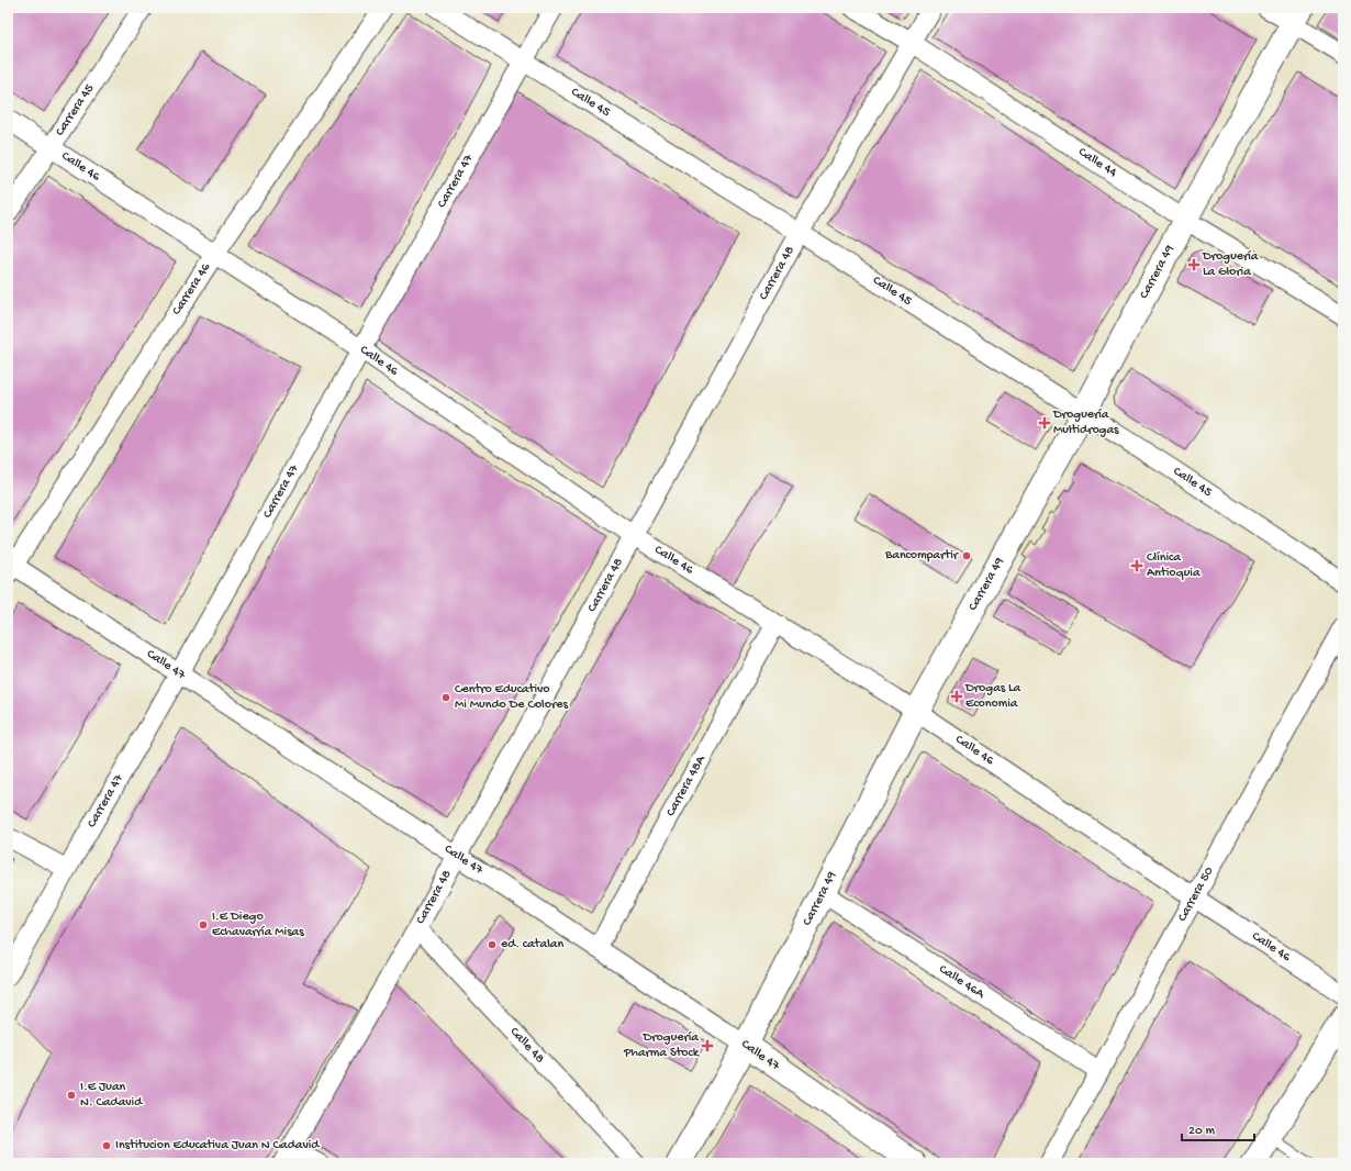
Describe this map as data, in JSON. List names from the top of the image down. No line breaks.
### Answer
{"streets":{"main road":["Carrera 49","Calle 47"],"street":["Calle 45","Carrera 45","Calle 44","Calle 46","Carrera 47","Carrera 48","Carrera 46","Carrera 48A","Carrera 50","Calle 46A","Calle 48"]},"crossings":[["Calle 45","Carrera 47"],["Calle 45","Carrera 49"],["Calle 45","Carrera 48"],["Carrera 45","Calle 46"],["Calle 44","Carrera 49"],["Calle 44","Carrera 48"],["Calle 46","Carrera 47"],["Calle 46","Carrera 49"],["Calle 46","Carrera 48"],["Calle 46","Carrera 46"],["Calle 46","Carrera 48A"],["Calle 46","Carrera 50"],["Carrera 47","Calle 47"],["Carrera 49","Calle 47"],["Carrera 49","Calle 46A"],["Carrera 48","Calle 47"],["Carrera 48","Calle 48"],["Carrera 46","Calle 47"],["Calle 47","Carrera 48A"],["Carrera 50","Calle 46A"]],"places":{"health":["Droguería La Gloria","Droguería Multidrogas","Clínica Antioquia","Drogas La Economia","Droguería Pharma Stock"],"other":["Bancompartir","Centro Educativo Mi Mundo De Colores","I.E Diego Echavarría Misas","ed. catalan","I.E Juan N. Cadavid","Institucion Educativa Juan N Cadavid"]},"scale_bar":"20 m"}
